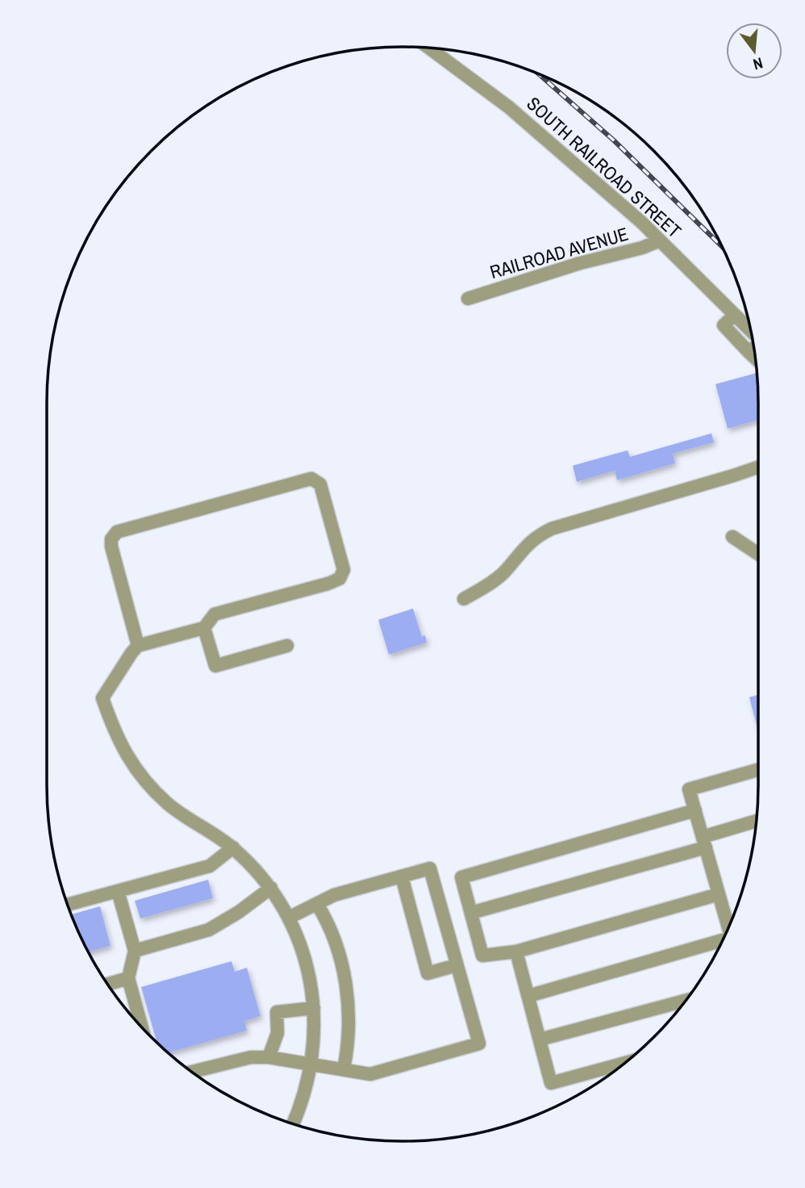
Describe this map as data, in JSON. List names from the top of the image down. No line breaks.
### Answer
{"streets":{"street":["SOUTH RAILROAD STREET","RAILROAD AVENUE"]},"crossings":[["SOUTH RAILROAD STREET","RAILROAD AVENUE"]],"north":"bottom"}
